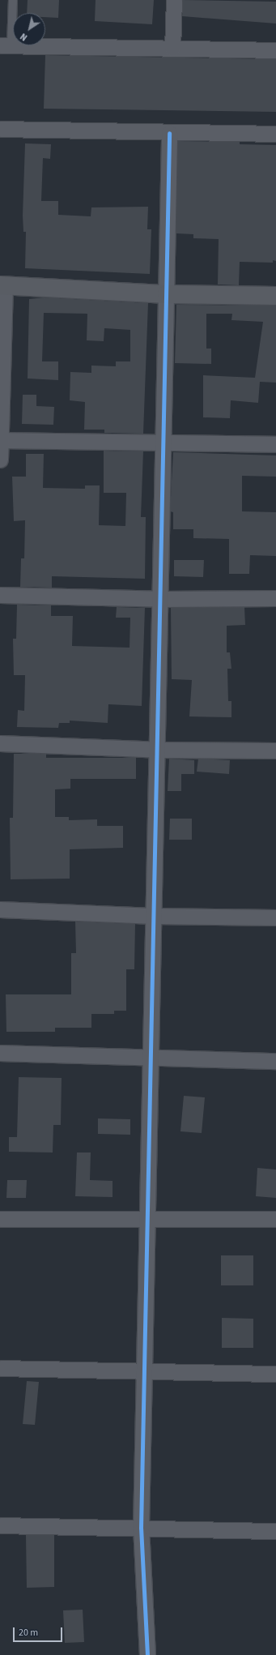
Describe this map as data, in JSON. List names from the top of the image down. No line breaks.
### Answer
{"scale_bar":"20 m","north":"bottom left"}
